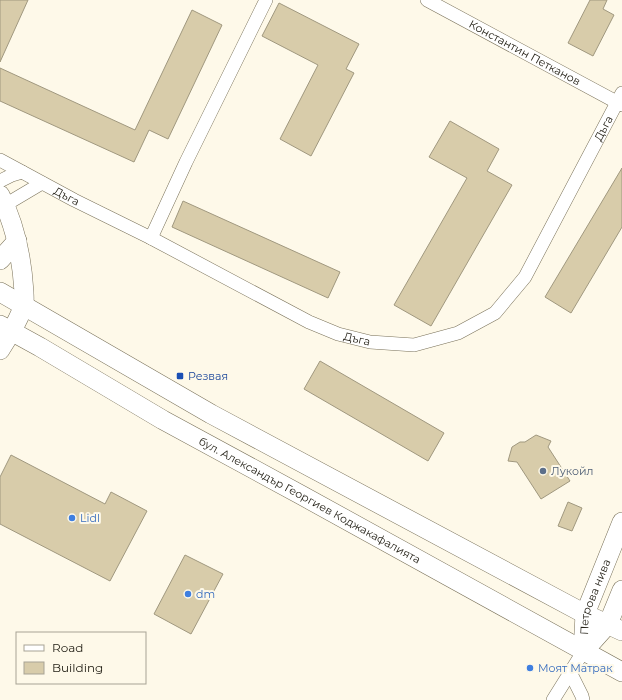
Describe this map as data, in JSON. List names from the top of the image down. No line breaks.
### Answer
{"streets":{"main road":["бул. Александър Георгиев Коджакафалията","Петрова нива"],"street":["Константин Петканов","Дъга"]},"crossings":[["Константин Петканов","Дъга"],["бул. Александър Георгиев Коджакафалията","Петрова нива"]],"places":{"transit":["Резвая"],"other":["Лукойл","Lidl","dm","Моят Матрак"]},"legend":["Road","Building"]}
